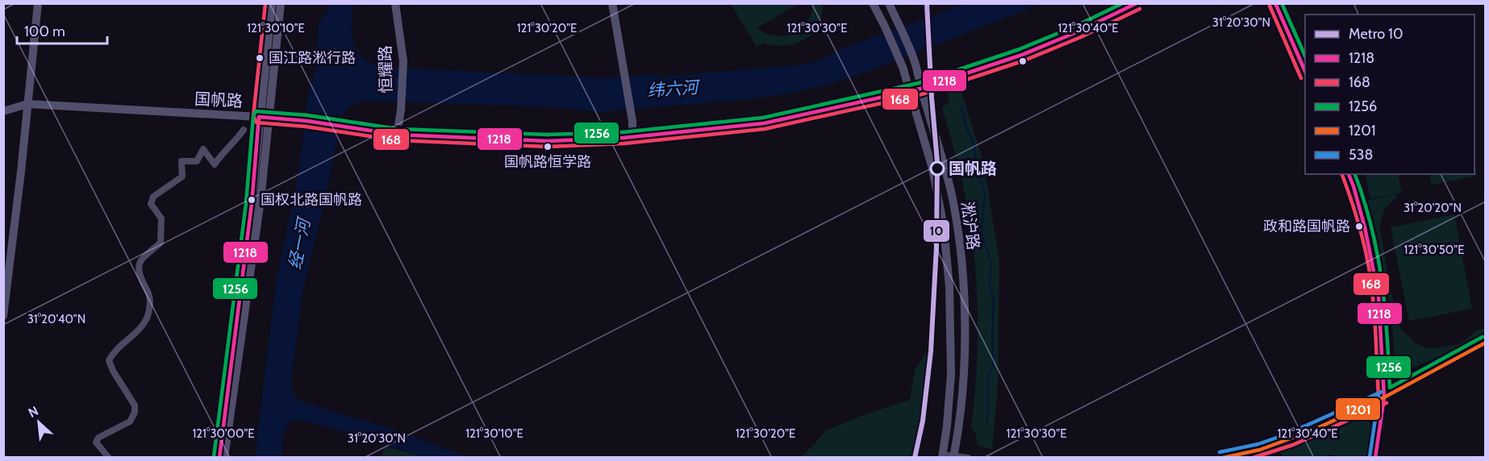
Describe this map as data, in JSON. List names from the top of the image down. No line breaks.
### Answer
{"streets":{"main road":["恒耀路","国帆路","淞沪路"]},"crossings":[["恒耀路","国帆路"],["国帆路","淞沪路"]],"water":["纬六河","经一河"],"places":["国江路淞行路","国帆路恒学路","国帆路","国权北路国帆路","政和路国帆路"],"lines":["metro line 10","transit line 1218","transit line 168","transit line 1256","transit line 1201","transit line 538"],"legend":["Metro 10","1218","168","1256","1201","538"],"scale_bar":"100 m","north":"top left","coordinates":["31°20'30\"N","121°30'10\"E","121°30'20\"E","121°30'30\"E","121°30'40\"E","31°20'20\"N","121°30'50\"E","31°20'40\"N","121°30'00\"E"]}
